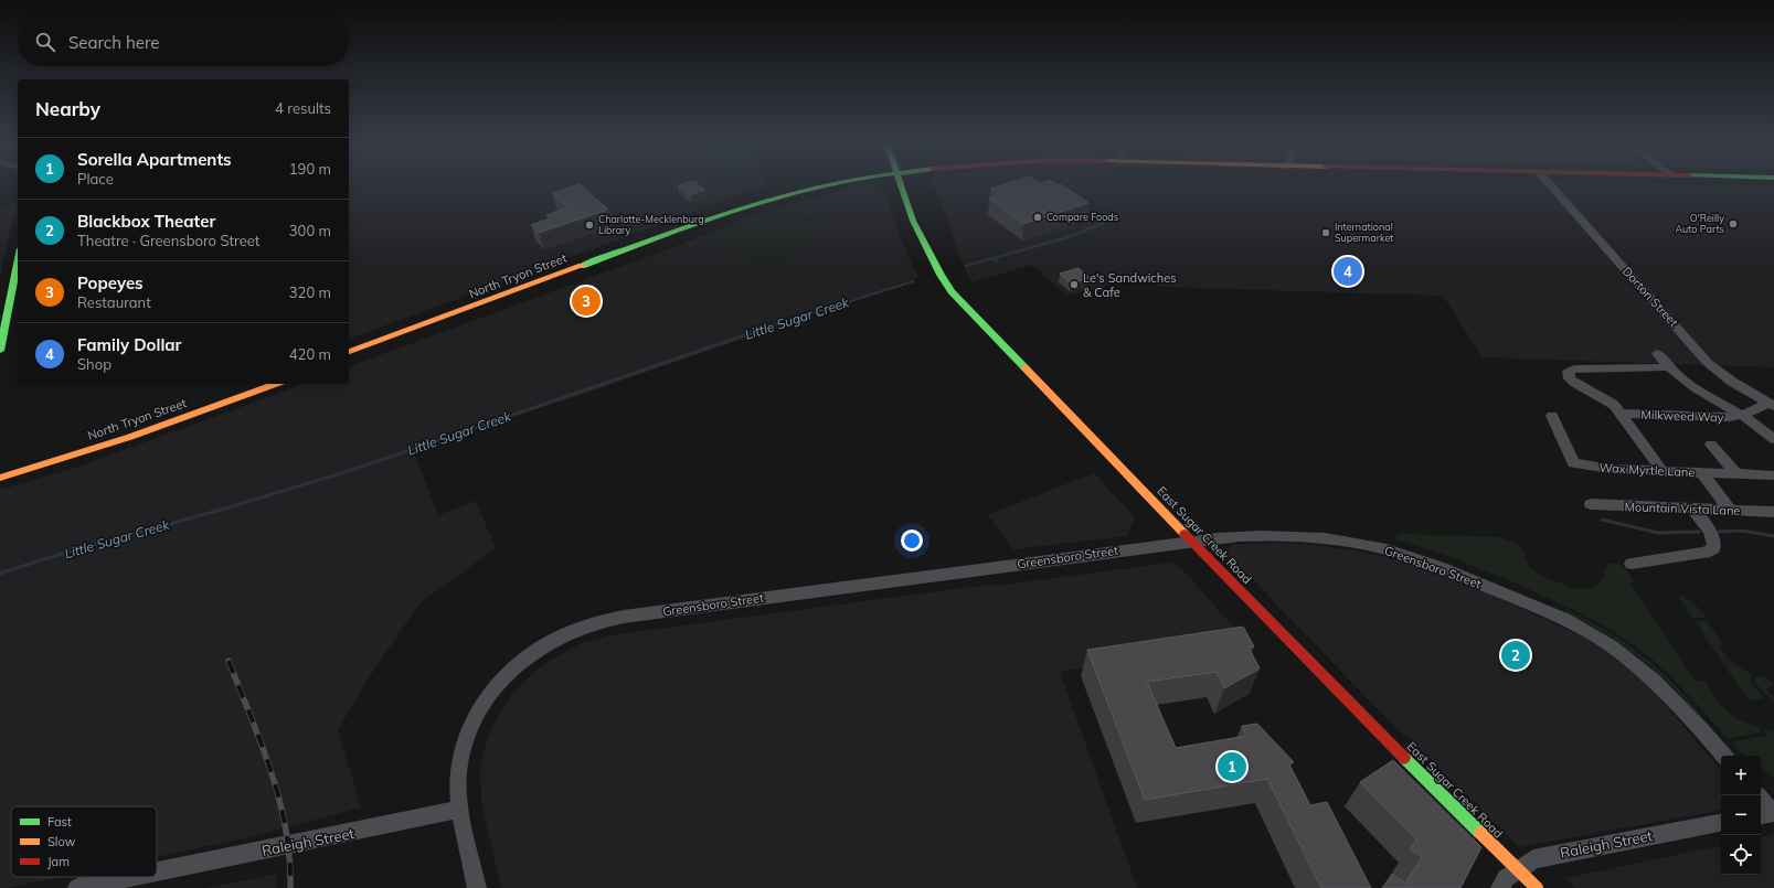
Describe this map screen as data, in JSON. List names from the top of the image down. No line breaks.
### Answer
{"streets":{"main road":["North Tryon Street","East Sugar Creek Road"],"street":["Dorton Street","Milkweed Way","Wax Myrtle Lane","Mountain Vista Lane","Greensboro Street","Raleigh Street"]},"crossings":[["Dorton Street","Milkweed Way"],["East Sugar Creek Road","Greensboro Street"],["Greensboro Street","Raleigh Street"]],"water":["Little Sugar Creek"],"places":["Compare Foods","O'Reilly Auto Parts","Charlotte-Mecklenburg Library","International Supermarket","Le's Sandwiches & Cafe"],"legend":["Fast","Slow","Jam"],"page":{"search":"Search here","heading":["Nearby","4 results"],"list":[{"mark":"1","name":"Sorella Apartments","note":"Place","value":"190 m"},{"mark":"2","name":"Blackbox Theater","note":"Theatre · Greensboro Street","value":"300 m"},{"mark":"3","name":"Popeyes","note":"Restaurant","value":"320 m"},{"mark":"4","name":"Family Dollar","note":"Shop","value":"420 m"}],"pins":["4","3","2","1"],"map_buttons":["+","−"]}}
